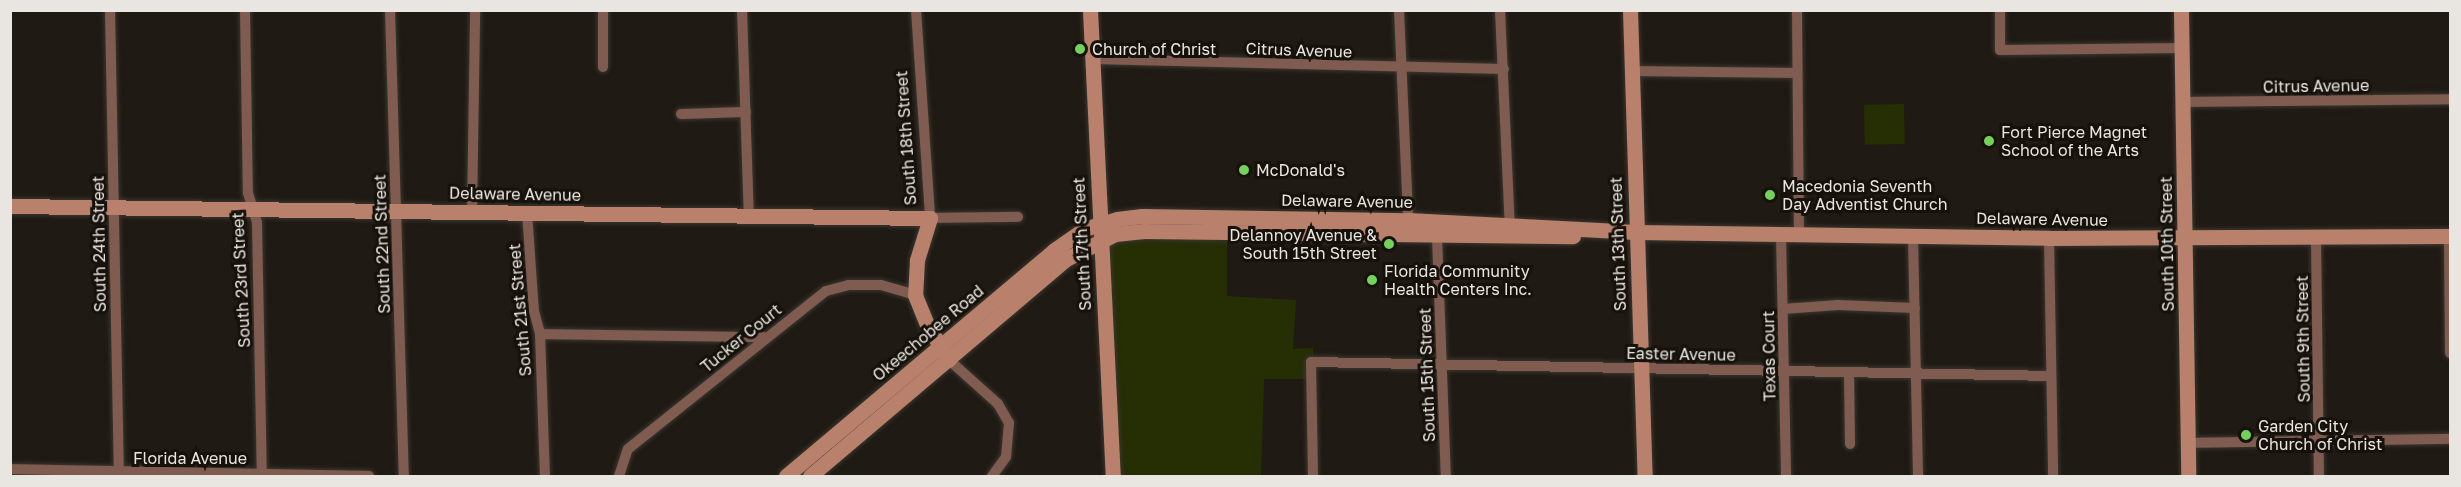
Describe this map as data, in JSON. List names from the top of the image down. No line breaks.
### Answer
{"streets":{"main road":["South 18th Street","Delaware Avenue","South 17th Street","South 13th Street","South 10th Street","Okeechobee Road"],"street":["Citrus Avenue","South 24th Street","South 22nd Street","South 23rd Street","South 21st Street","Tucker Court","South 9th Street","Easter Avenue","Texas Court","South 15th Street","Florida Avenue"]},"crossings":[["Citrus Avenue","South 17th Street"],["Citrus Avenue","South 10th Street"],["South 18th Street","Delaware Avenue"],["South 18th Street","Okeechobee Road"],["South 18th Street","Tucker Court"],["Delaware Avenue","South 24th Street"],["Delaware Avenue","South 22nd Street"],["Delaware Avenue","South 17th Street"],["Delaware Avenue","South 13th Street"],["Delaware Avenue","South 10th Street"],["Delaware Avenue","South 23rd Street"],["Delaware Avenue","South 21st Street"],["Delaware Avenue","Okeechobee Road"],["Delaware Avenue","South 9th Street"],["Delaware Avenue","Texas Court"],["Delaware Avenue","South 15th Street"],["South 24th Street","Florida Avenue"],["South 17th Street","Okeechobee Road"],["South 13th Street","Easter Avenue"],["South 23rd Street","Florida Avenue"],["Easter Avenue","Texas Court"],["Easter Avenue","South 15th Street"]],"places":["Church of Christ","Fort Pierce Magnet School of the Arts","McDonald's","Macedonia Seventh Day Adventist Church","Delannoy Avenue & South 15th Street","Florida Community Health Centers Inc.","Garden City Church of Christ"]}
